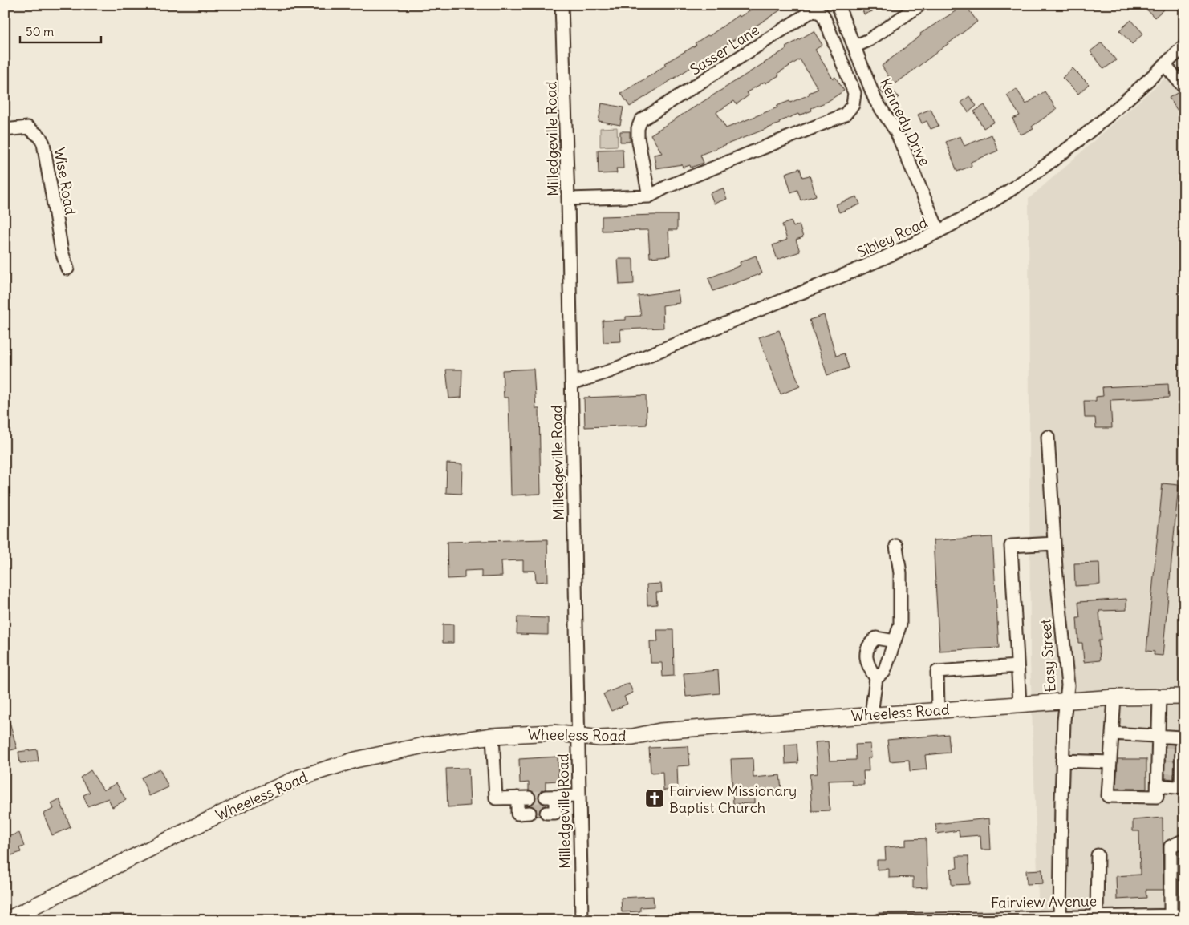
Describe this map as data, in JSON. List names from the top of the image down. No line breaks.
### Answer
{"streets":{"main road":["Wheeless Road"],"street":["Sasser Lane","Kennedy Drive","Milledgeville Road","Wise Road","Sibley Road","Easy Street","Fairview Avenue"]},"crossings":[["Sasser Lane","Milledgeville Road"],["Kennedy Drive","Sibley Road"],["Milledgeville Road","Sibley Road"],["Milledgeville Road","Wheeless Road"],["Easy Street","Wheeless Road"],["Easy Street","Fairview Avenue"]],"places":{"church":["Fairview Missionary Baptist Church"]},"scale_bar":"50 m"}
